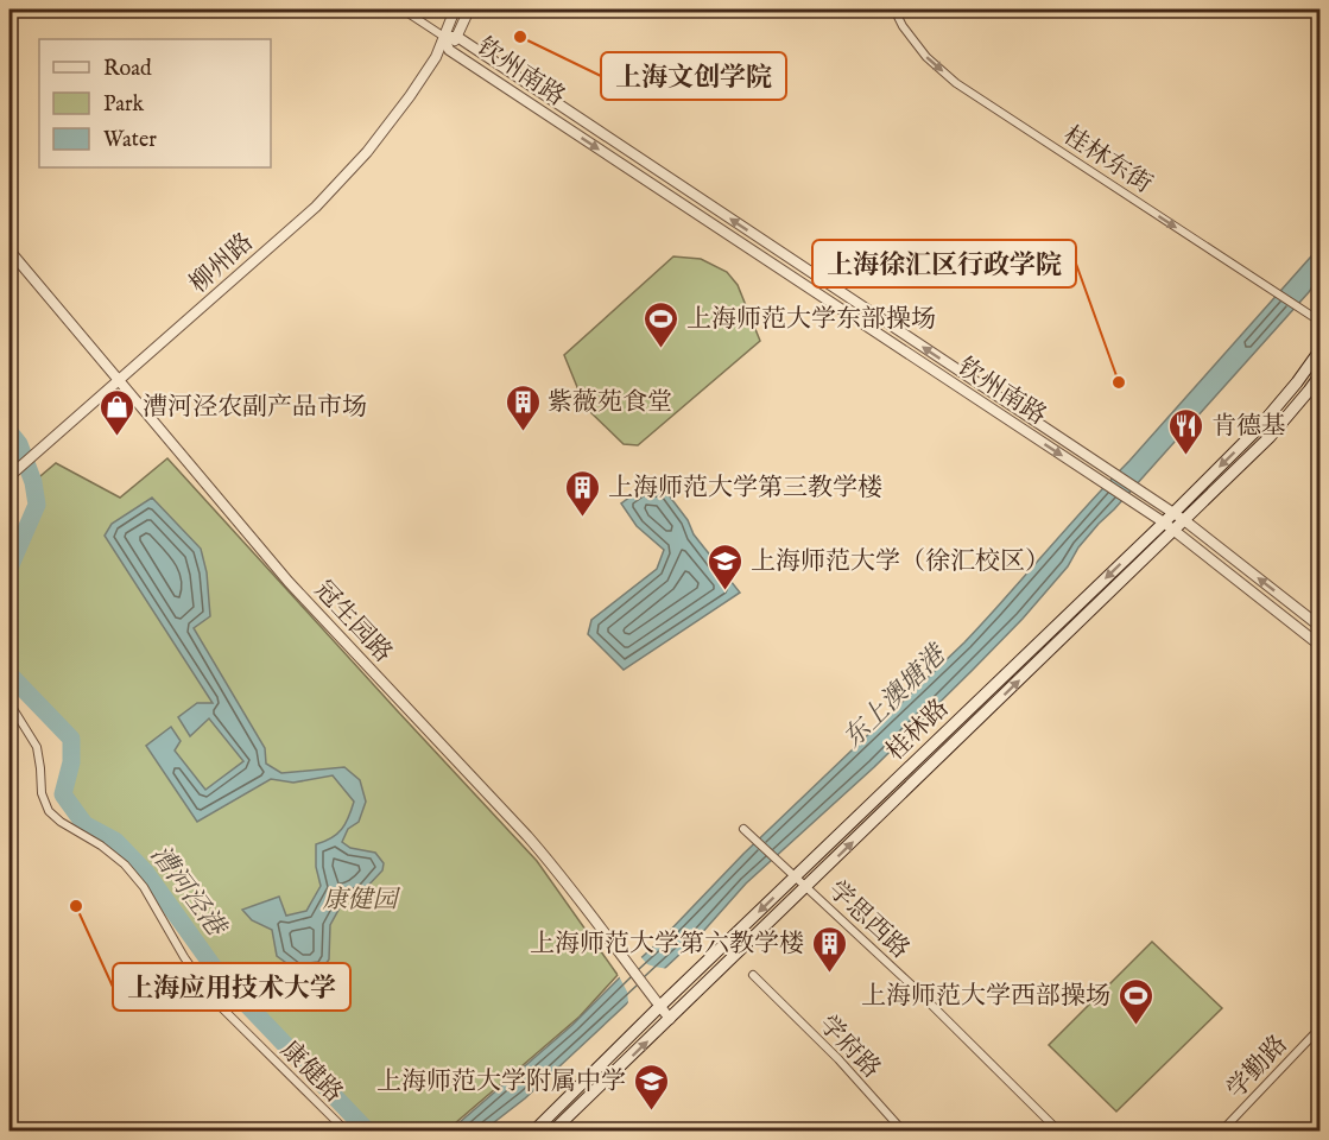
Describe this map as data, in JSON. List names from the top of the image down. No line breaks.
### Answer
{"streets":{"main road":["桂林路"],"street":["钦州南路","桂林东街","柳州路","冠生园路","学思西路","学府路","学勤路","康健路"]},"crossings":[["钦州南路","柳州路"],["钦州南路","桂林路"],["柳州路","冠生园路"],["冠生园路","桂林路"],["桂林路","学思西路"]],"one_way":["桂林东街"],"water":["东上澳塘港","漕河泾港"],"parks":["康健园"],"places":{"other":["上海文创学院","上海徐汇区行政学院","上海应用技术大学"],"sports":["上海师范大学东部操场","上海师范大学西部操场"],"building":["紫薇苑食堂","上海师范大学第三教学楼","上海师范大学第六教学楼"],"shop":["漕河泾农副产品市场"],"restaurant":["肯德基"],"school or university":["上海师范大学（徐汇校区）","上海师范大学附属中学"]},"legend":["Road","Park","Water"]}
